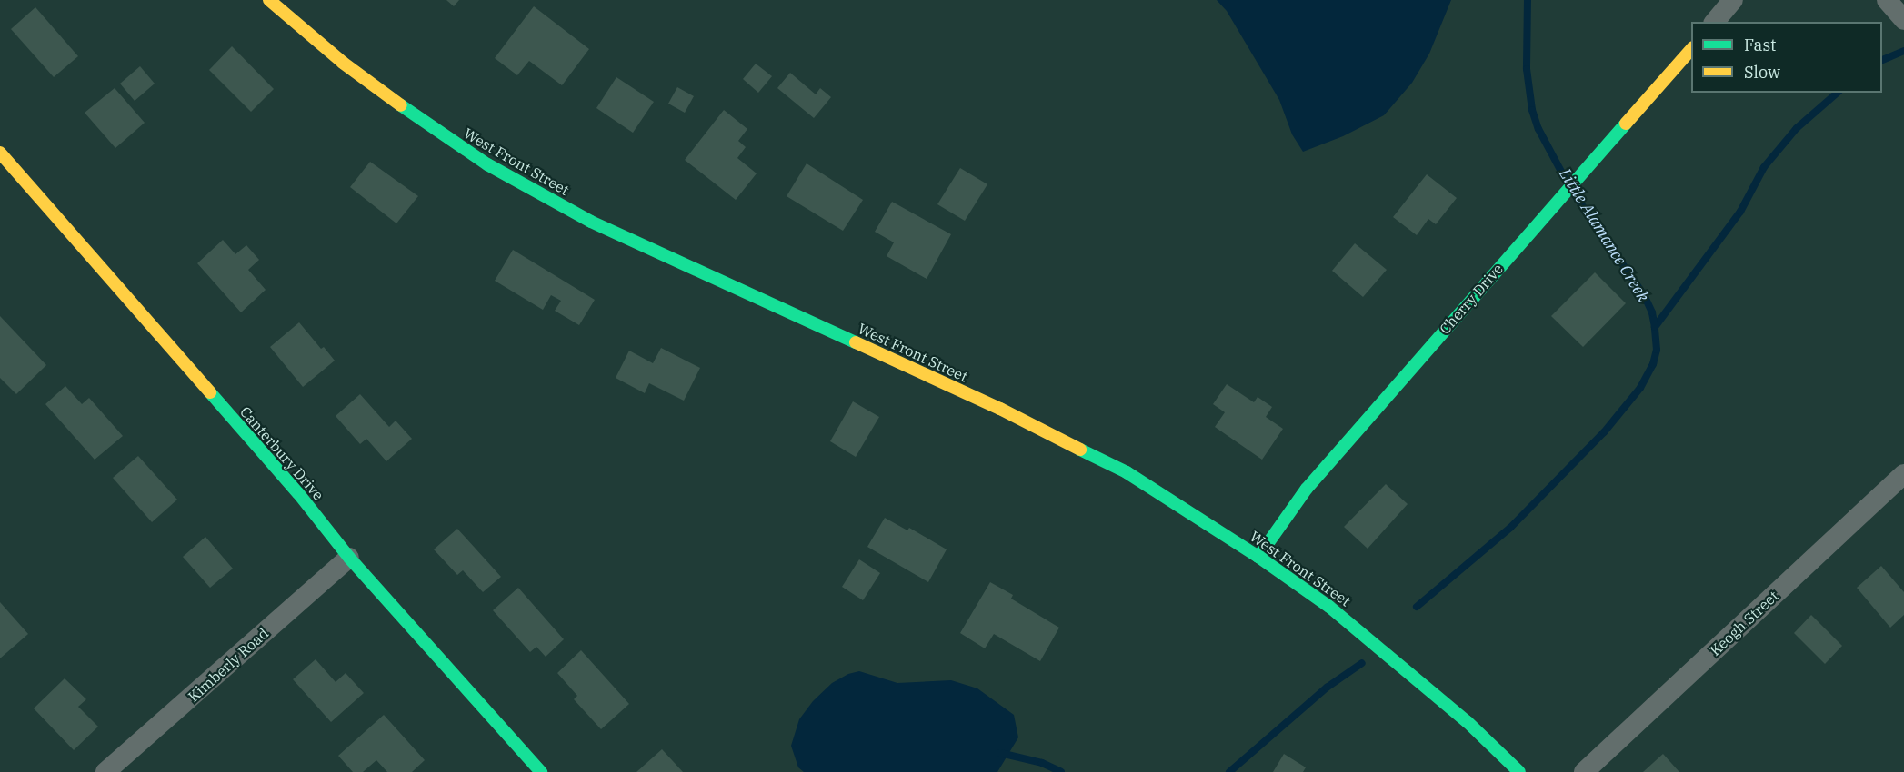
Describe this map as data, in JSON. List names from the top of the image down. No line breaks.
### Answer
{"streets":{"street":["West Front Street","Cherry Drive","Canterbury Drive","Keogh Street","Kimberly Road"]},"crossings":[["West Front Street","Cherry Drive"],["Canterbury Drive","Kimberly Road"]],"water":["Little Alamance Creek"],"legend":["Fast","Slow"]}
